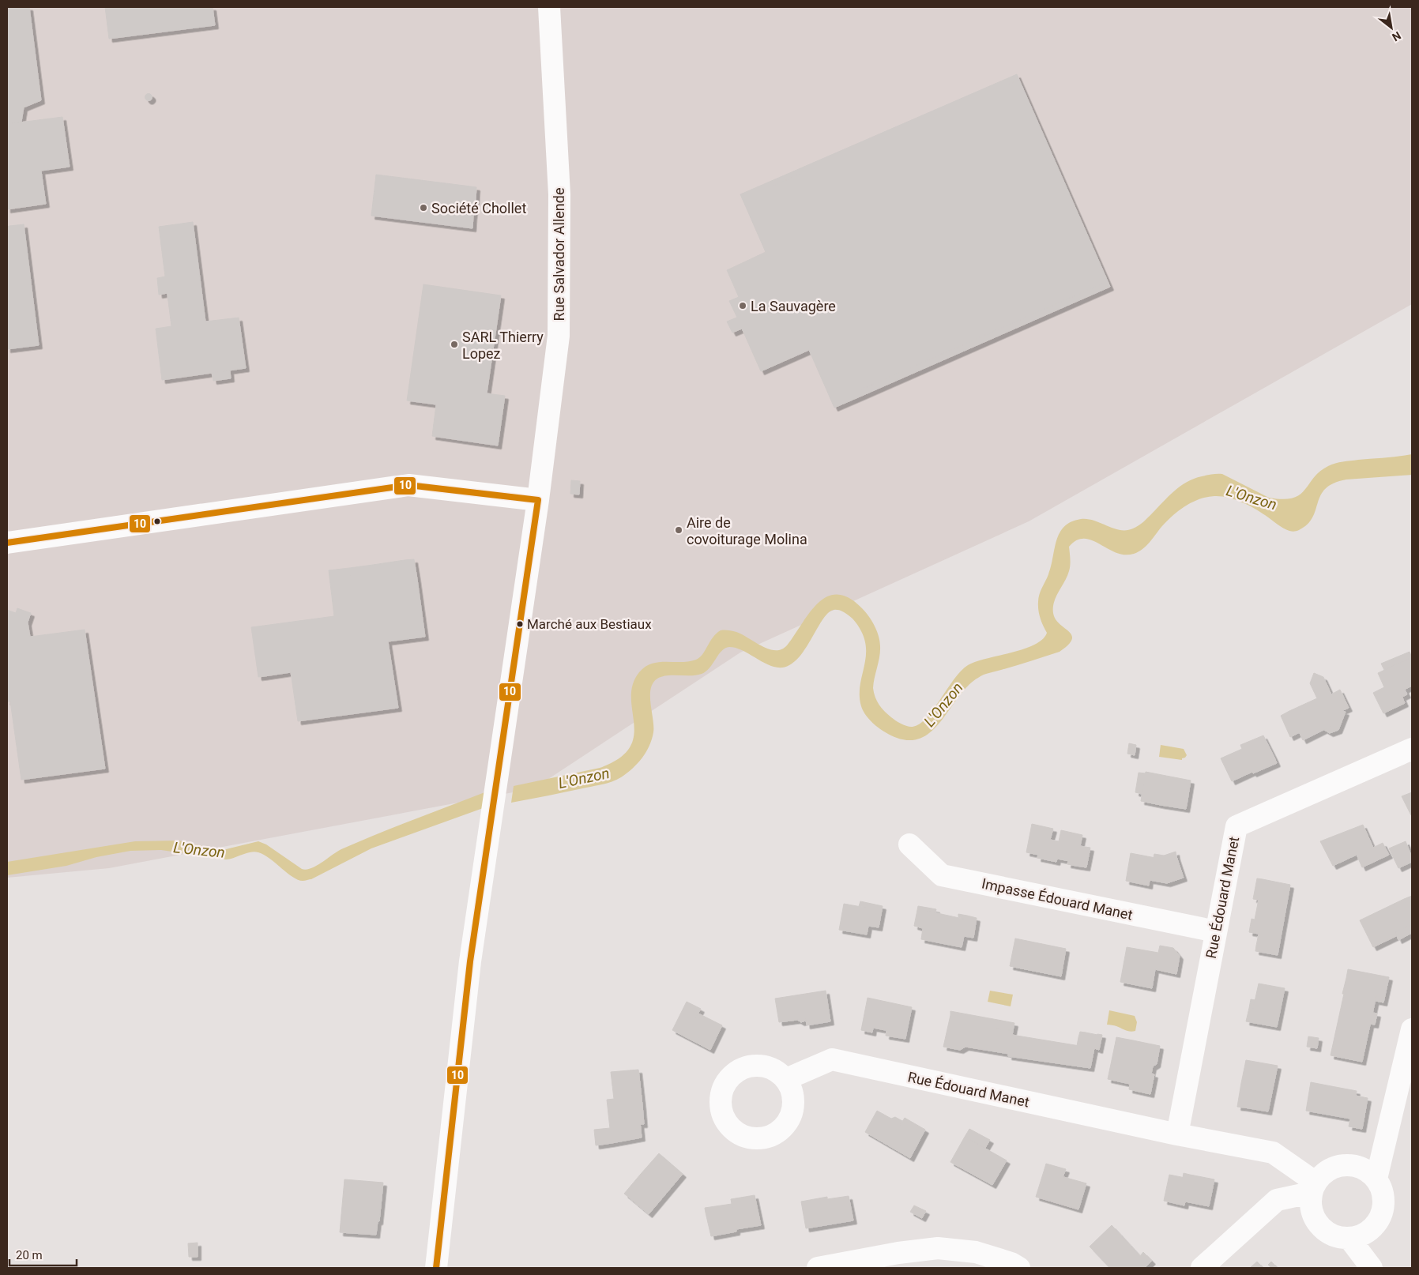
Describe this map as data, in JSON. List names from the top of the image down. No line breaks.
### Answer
{"streets":{"street":["Rue Salvador Allende","Rue Édouard Manet","Impasse Édouard Manet"]},"crossings":[["Rue Édouard Manet","Impasse Édouard Manet"]],"water":["L'Onzon"],"places":["Société Chollet","La Sauvagère","SARL Thierry Lopez","Aire de covoiturage Molina","Marché aux Bestiaux"],"lines":["transit line 10"],"scale_bar":"20 m","north":"bottom right"}
